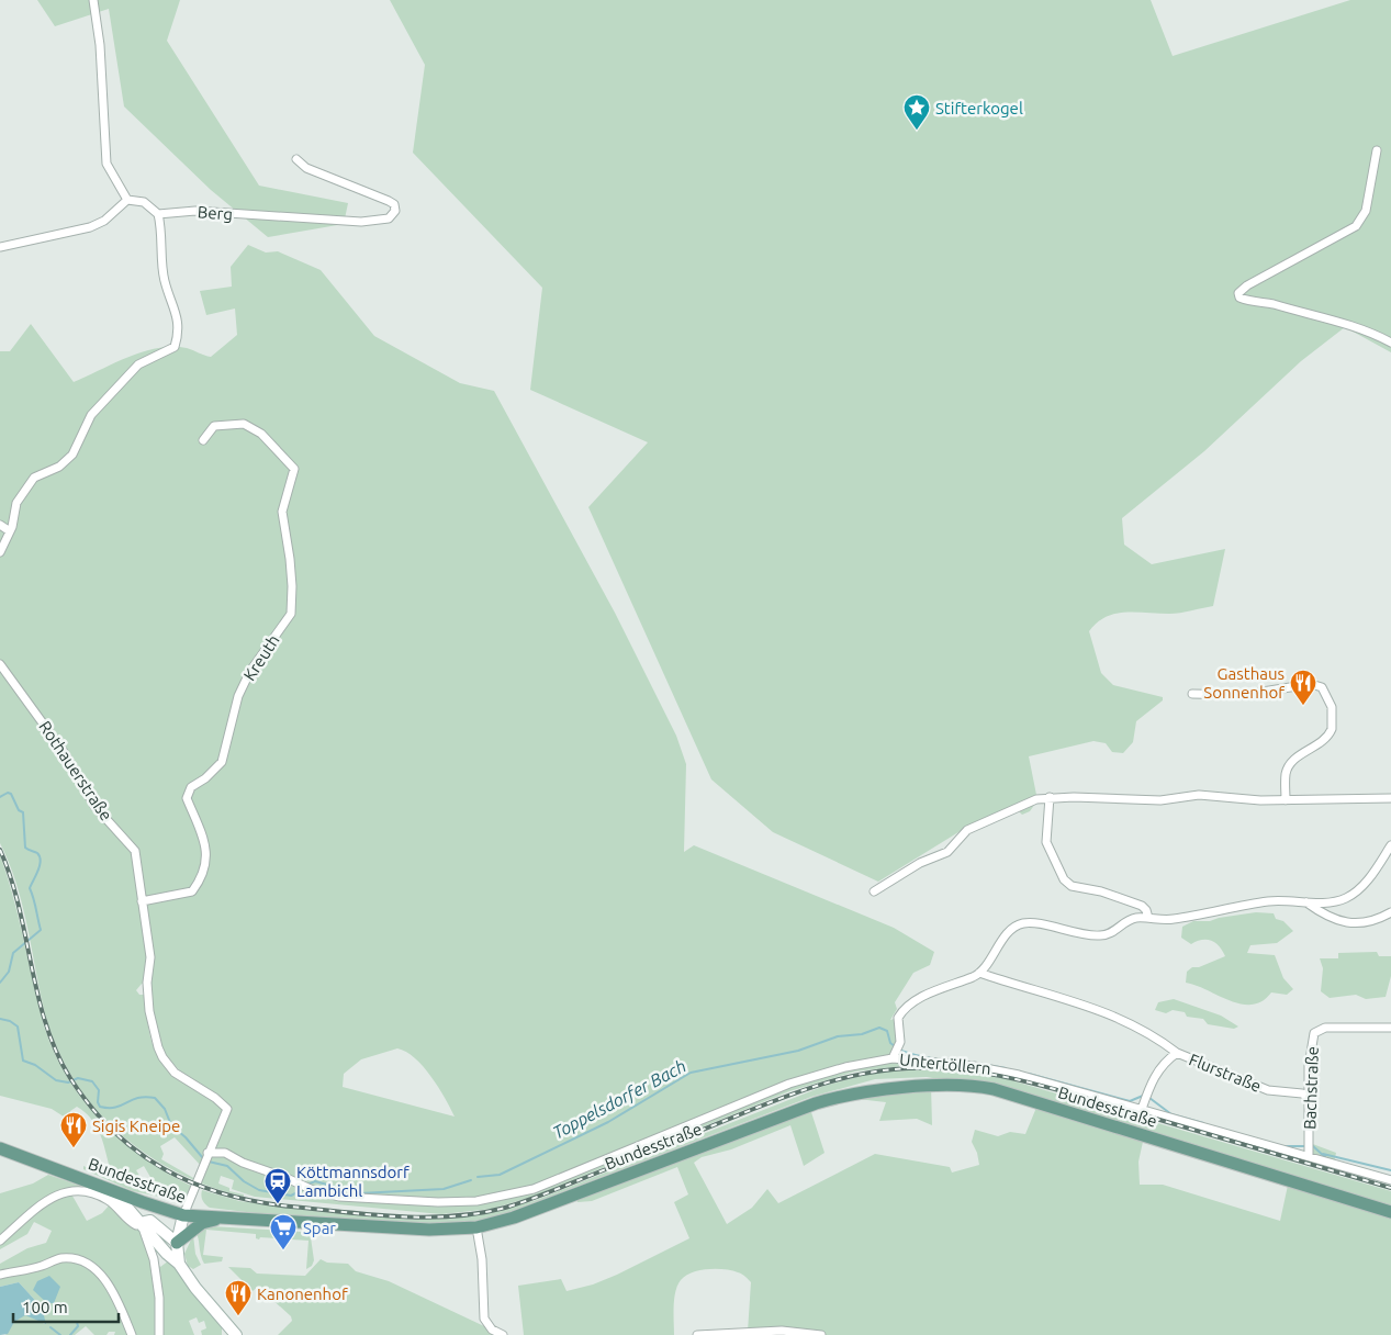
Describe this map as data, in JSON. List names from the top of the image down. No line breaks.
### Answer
{"streets":{"main road":["Bundesstraße"],"street":["Berg","Kreuth","Rothauerstraße","Untertöllern","Flurstraße","Bachstraße"]},"crossings":[["Kreuth","Rothauerstraße"],["Rothauerstraße","Untertöllern"],["Untertöllern","Flurstraße"],["Untertöllern","Bachstraße"],["Flurstraße","Bachstraße"]],"water":["Toppelsdorfer Bach"],"places":{"place":["Stifterkogel"],"restaurant":["Gasthaus Sonnenhof","Sigis Kneipe","Kanonenhof"],"station":["Köttmannsdorf Lambichl"],"supermarket":["Spar"]},"scale_bar":"100 m"}
